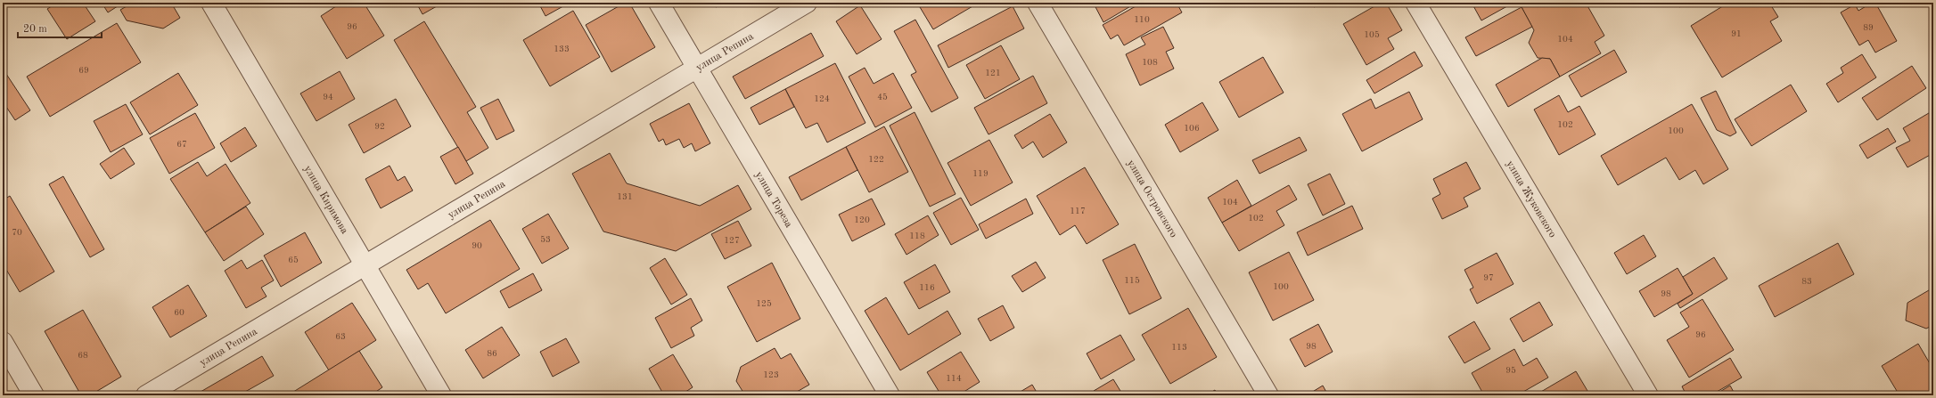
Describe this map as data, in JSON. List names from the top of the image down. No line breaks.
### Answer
{"streets":{"street":["улица Репина","улица Киримова","улица Тореза","улица Островского","улица Жуковского"]},"crossings":[["улица Репина","улица Киримова"],["улица Репина","улица Тореза"]],"house_numbers":["110","96","89","91","105","104","133","108","69","121","94","45","124","102","92","106","100","67","122","119","131","104","117","102","120","70","118","53","127","90","65","97","115","83","100","116","98","125","60","96","63","98","113","86","68","95","123","114"],"scale_bar":"20 m"}
